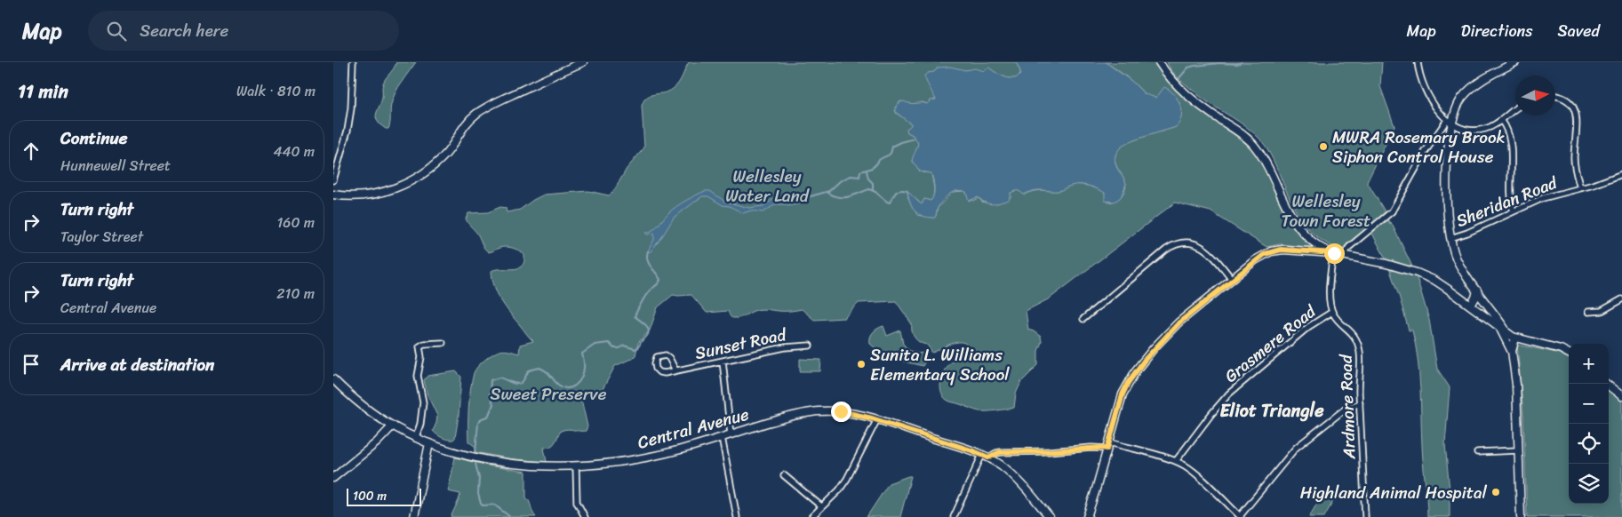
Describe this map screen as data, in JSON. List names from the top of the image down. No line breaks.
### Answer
{"streets":{"main road":["Central Avenue"],"street":["Sheridan Road","Sunset Road","Grasmere Road","Ardmore Road"]},"crossings":[["Grasmere Road","Ardmore Road"]],"districts":["Eliot Triangle"],"parks":["Wellesley Water Land","Wellesley Town Forest","Sweet Preserve"],"places":["MWRA Rosemary Brook Siphon Control House","Sunita L. Williams Elementary School","Highland Animal Hospital"],"scale_bar":"100 m","north":"right","page":{"header":"Map","search":"Search here","nav":["Map","Directions","Saved"],"heading":["11 min","Walk · 810 m"],"list":[["Continue","Hunnewell Street","440 m"],["Turn right","Taylor Street","160 m"],["Turn right","Central Avenue","210 m"],"Arrive at destination"],"map_buttons":["+","−"],"scale":"100 m"}}
